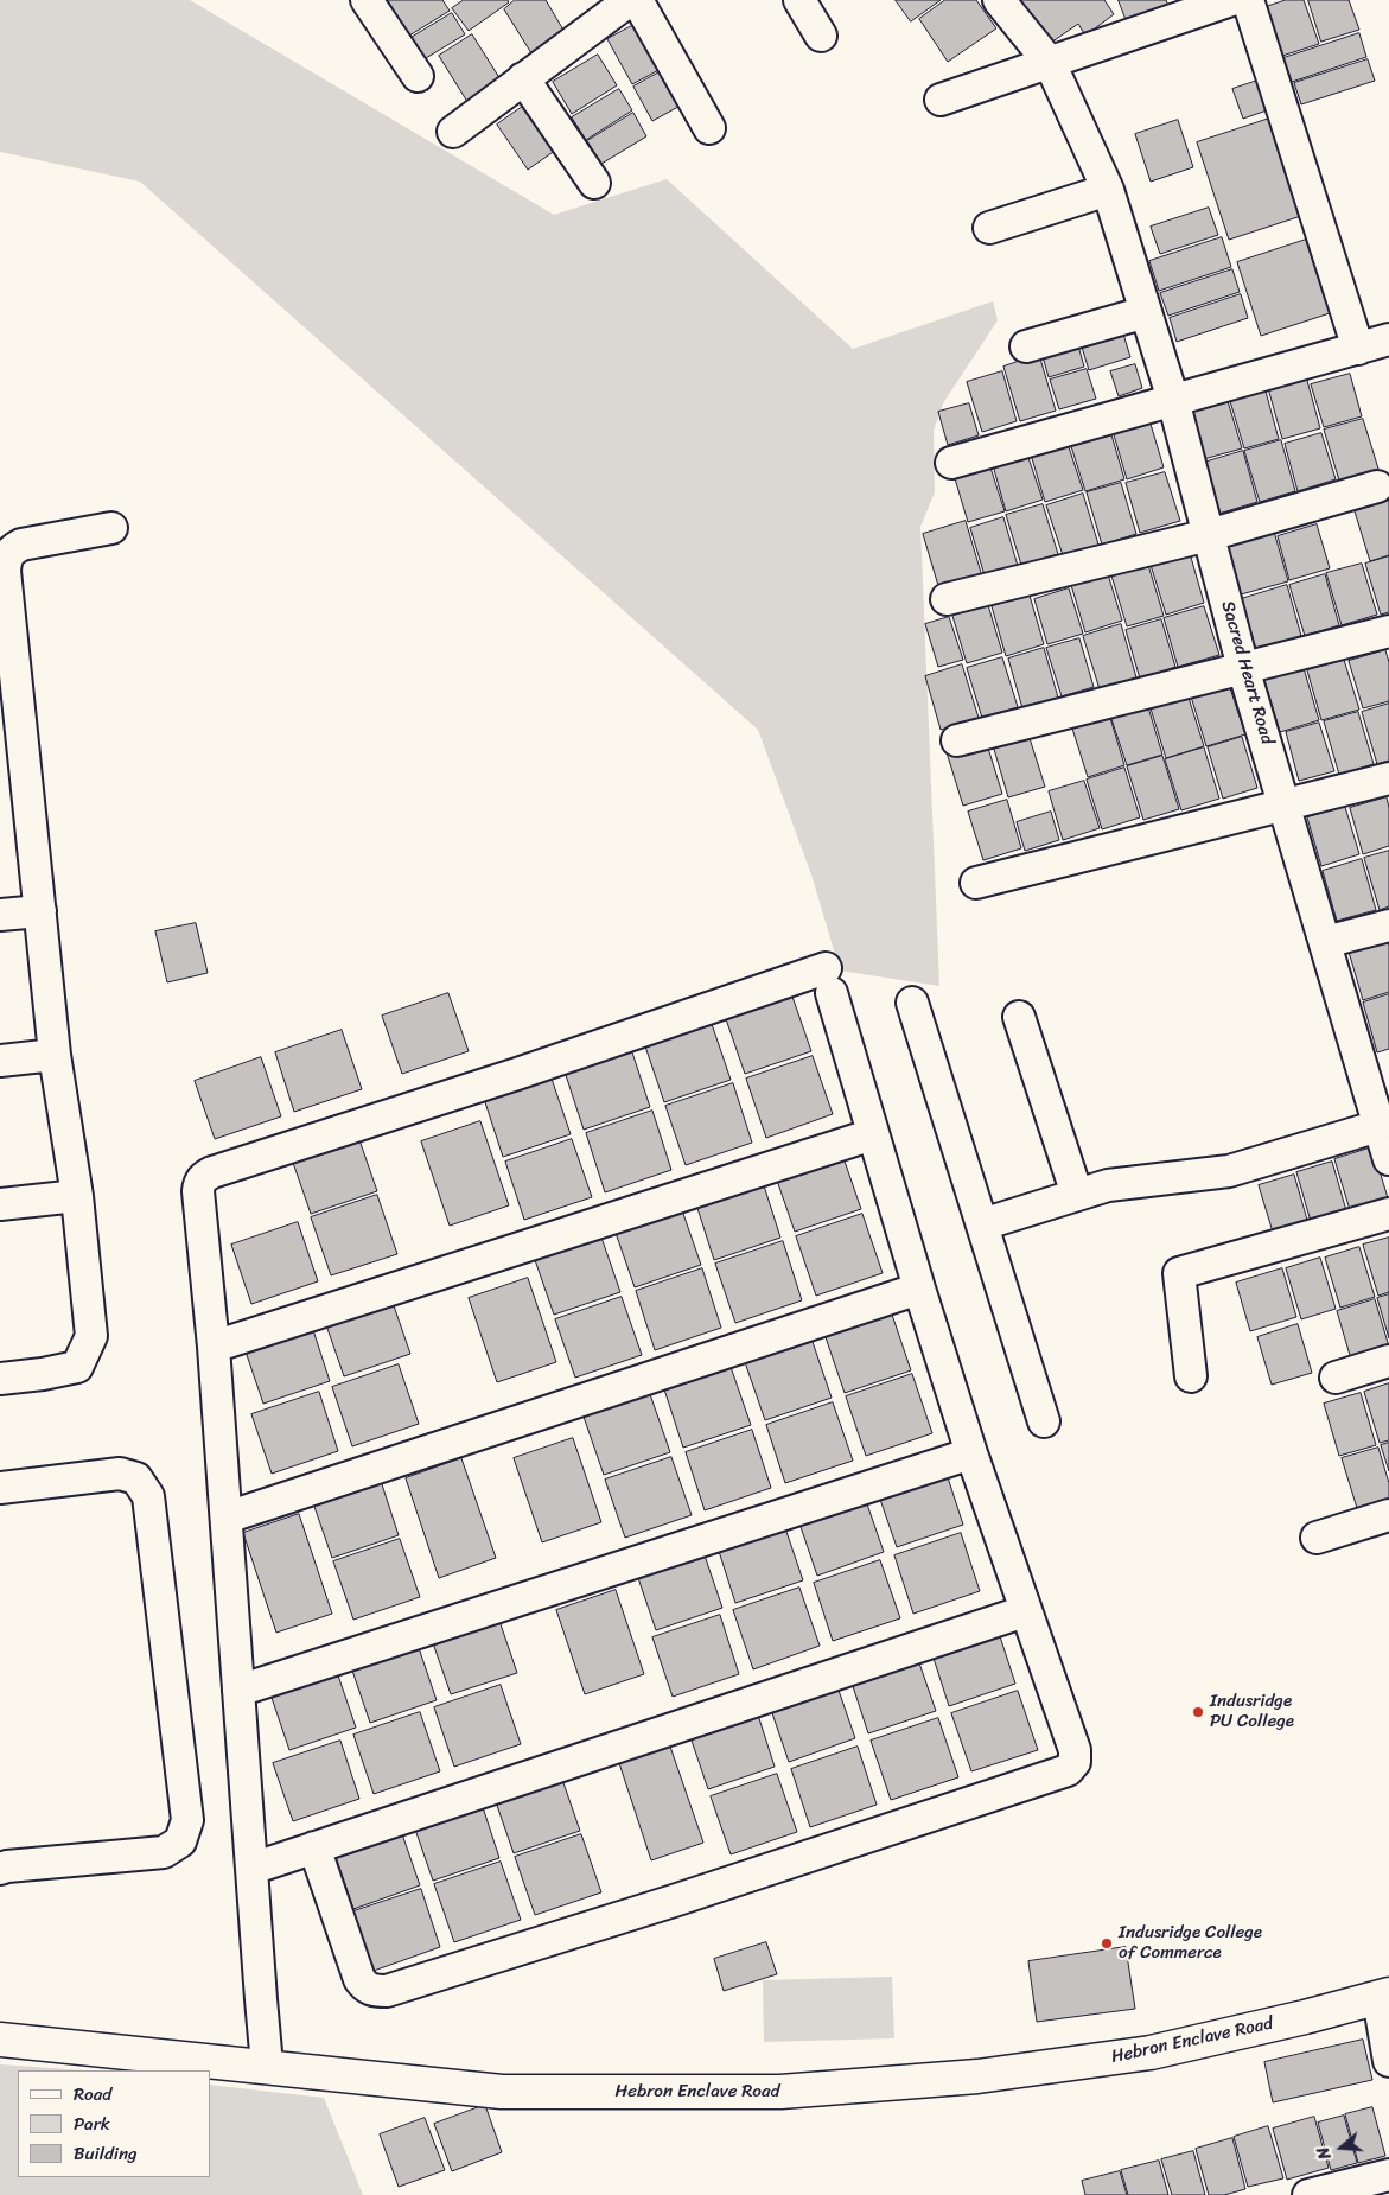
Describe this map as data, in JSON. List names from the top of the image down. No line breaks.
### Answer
{"streets":{"street":["Sacred Heart Road","Hebron Enclave Road"]},"places":["Indusridge PU College","Indusridge College of Commerce"],"legend":["Road","Park","Building"],"north":"left"}
